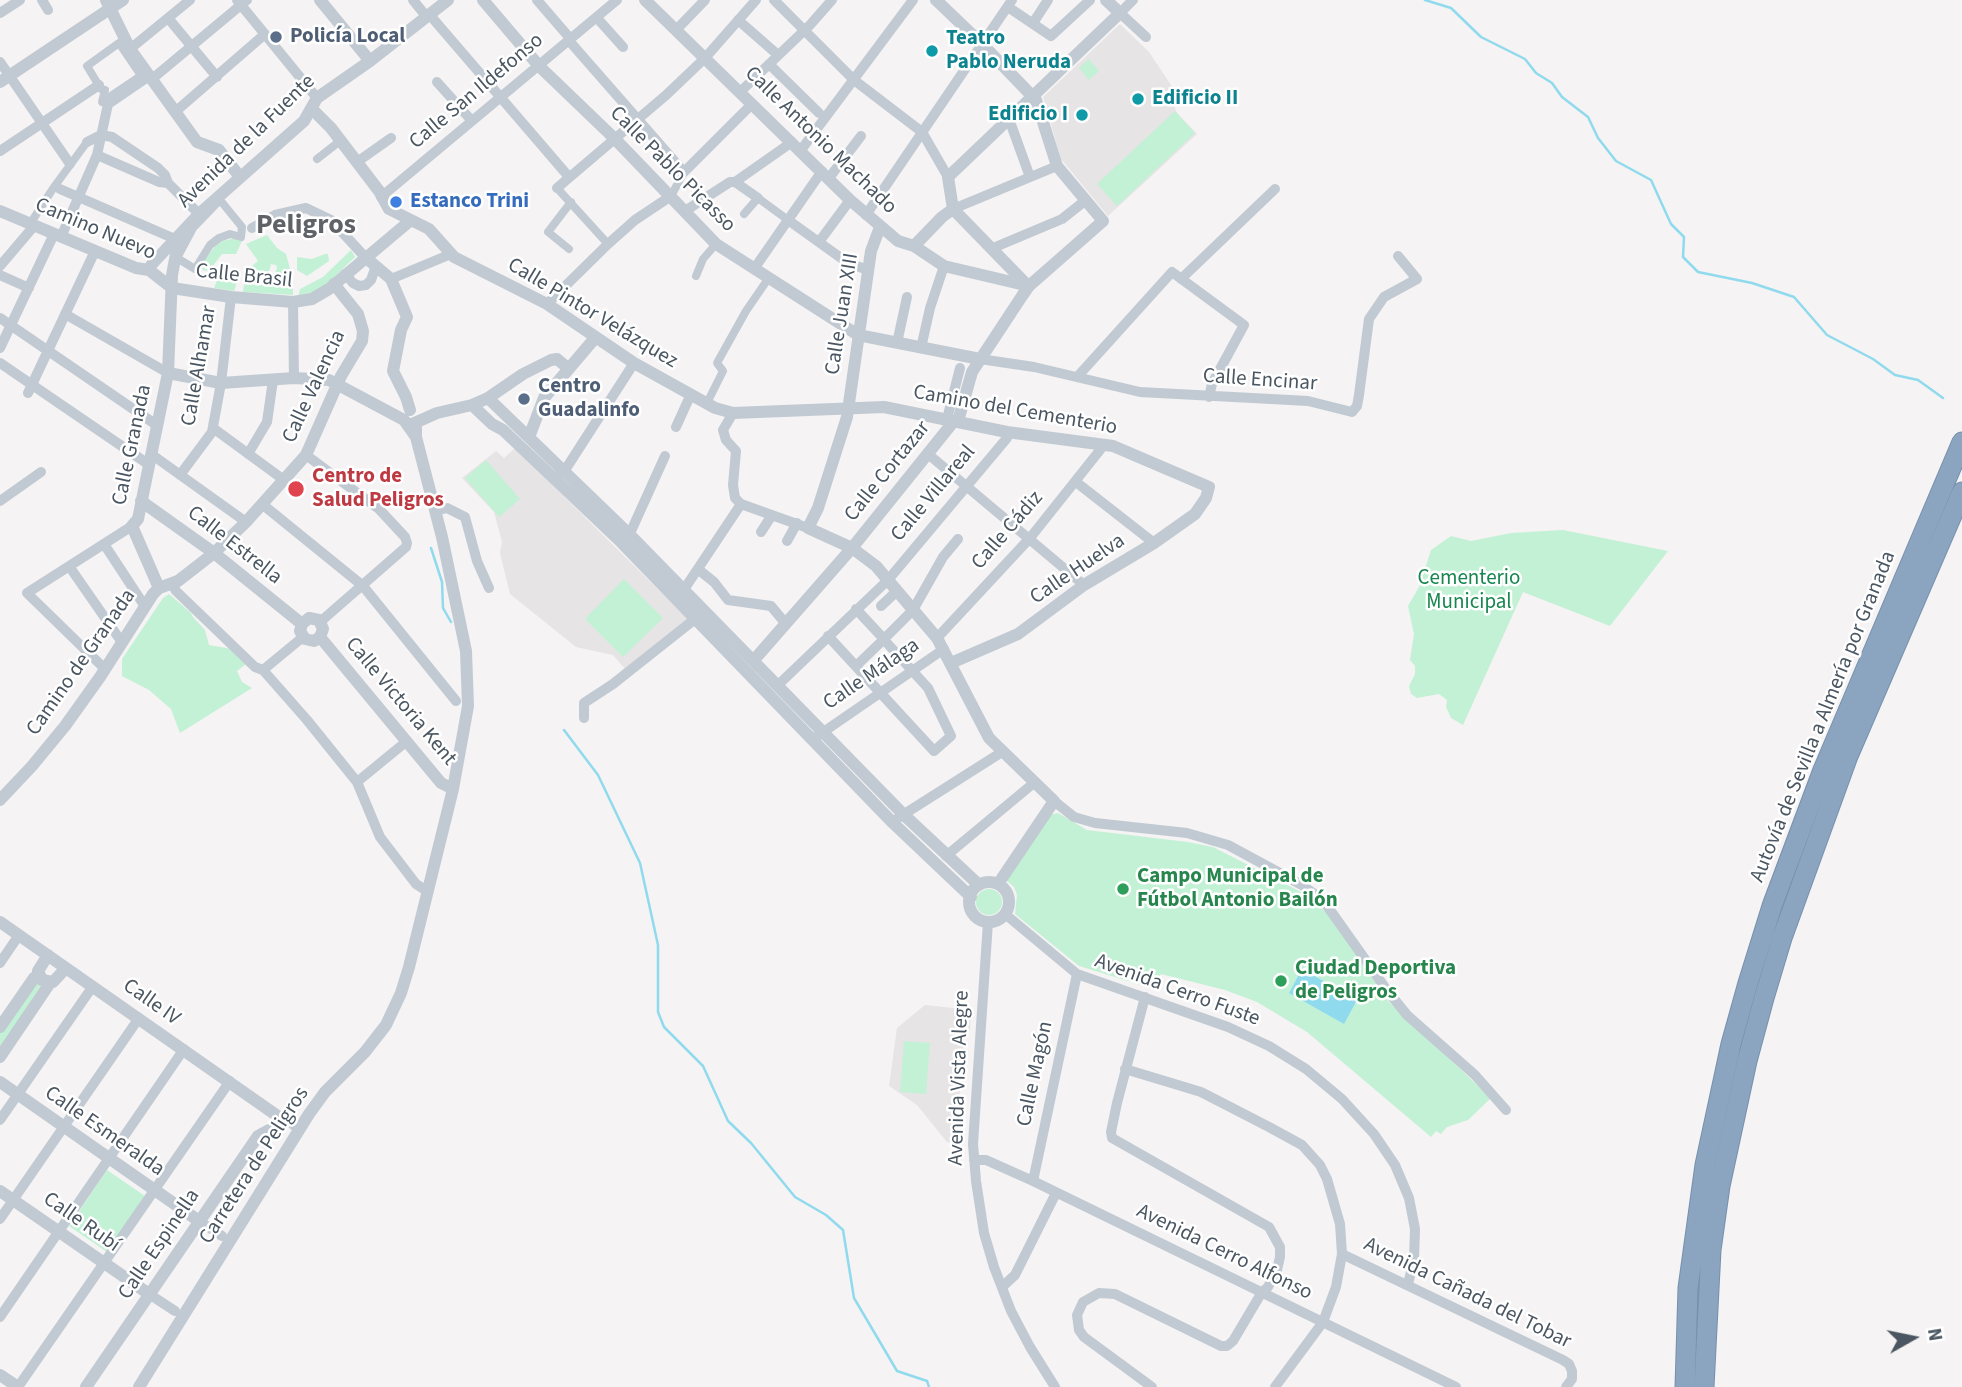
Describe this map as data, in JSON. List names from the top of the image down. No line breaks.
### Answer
{"streets":{"highway":["Autovía de Sevilla a Almería por Granada"],"street":["Calle San Ildefonso","Calle Antonio Machado","Avenida de la Fuente","Calle Pablo Picasso","Camino Nuevo","Calle Brasil","Calle Pintor Velázquez","Calle Juan XIII","Calle Alhamar","Calle Encinar","Calle Valencia","Camino del Cementerio","Calle Granada","Calle Cortazar","Calle Villareal","Calle Cádiz","Calle Estrella","Calle Huelva","Camino de Granada","Calle Málaga","Calle Victoria Kent","Avenida Cerro Fuste","Calle IV","Calle Magón","Avenida Vista Alegre","Calle Esmeralda","Carretera de Peligros","Calle Rubí","Calle Espinella","Avenida Cerro Alfonso","Avenida Cañada del Tobar"]},"crossings":[["Calle San Ildefonso","Calle Pablo Picasso"],["Calle San Ildefonso","Calle Pintor Velázquez"],["Calle Antonio Machado","Calle Juan XIII"],["Avenida de la Fuente","Camino Nuevo"],["Avenida de la Fuente","Calle Brasil"],["Avenida de la Fuente","Calle Pintor Velázquez"],["Avenida de la Fuente","Calle Granada"],["Calle Pablo Picasso","Calle Juan XIII"],["Camino Nuevo","Calle Brasil"],["Camino Nuevo","Calle Granada"],["Calle Brasil","Calle Alhamar"],["Calle Brasil","Calle Valencia"],["Calle Brasil","Calle Granada"],["Calle Pintor Velázquez","Calle Juan XIII"],["Calle Pintor Velázquez","Camino del Cementerio"],["Calle Juan XIII","Camino del Cementerio"],["Calle Valencia","Calle Estrella"],["Calle Valencia","Camino de Granada"],["Camino del Cementerio","Calle Cortazar"],["Camino del Cementerio","Calle Villareal"],["Camino del Cementerio","Calle Cádiz"],["Camino del Cementerio","Calle Huelva"],["Calle Granada","Calle Estrella"],["Calle Granada","Camino de Granada"],["Calle Cádiz","Calle Málaga"],["Calle Estrella","Calle Victoria Kent"],["Calle Victoria Kent","Carretera de Peligros"],["Avenida Cerro Fuste","Calle Magón"],["Avenida Cerro Fuste","Avenida Vista Alegre"],["Avenida Cerro Fuste","Avenida Cañada del Tobar"],["Calle IV","Carretera de Peligros"],["Calle IV","Calle Espinella"],["Calle Magón","Avenida Cerro Alfonso"],["Avenida Vista Alegre","Avenida Cerro Alfonso"],["Calle Esmeralda","Calle Espinella"],["Carretera de Peligros","Calle Espinella"],["Calle Rubí","Calle Espinella"]],"districts":["Peligros"],"parks":["Cementerio Municipal"],"places":["Policía Local","Teatro Pablo Neruda","Edificio II","Edificio I","Estanco Trini","Centro Guadalinfo","Centro de Salud Peligros","Campo Municipal de Fútbol Antonio Bailón","Ciudad Deportiva de Peligros"],"north":"right"}
